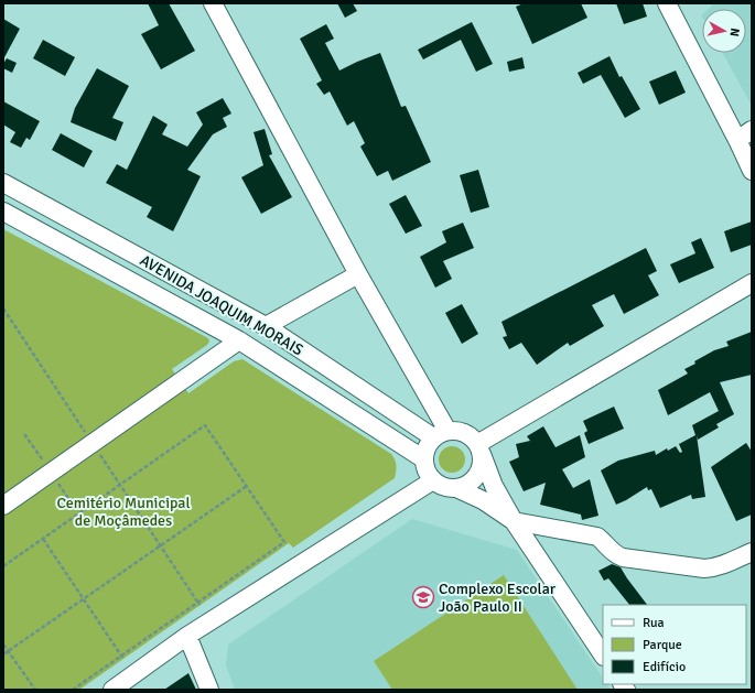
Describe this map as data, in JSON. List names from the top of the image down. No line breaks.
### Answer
{"streets":{"street":["AVENIDA JOAQUIM MORAIS"]},"parks":["Cemitério Municipal de Moçâmedes"],"places":{"school or university":["Complexo Escolar João Paulo II"]},"legend":["Rua","Parque","Edifício"],"north":"right"}
